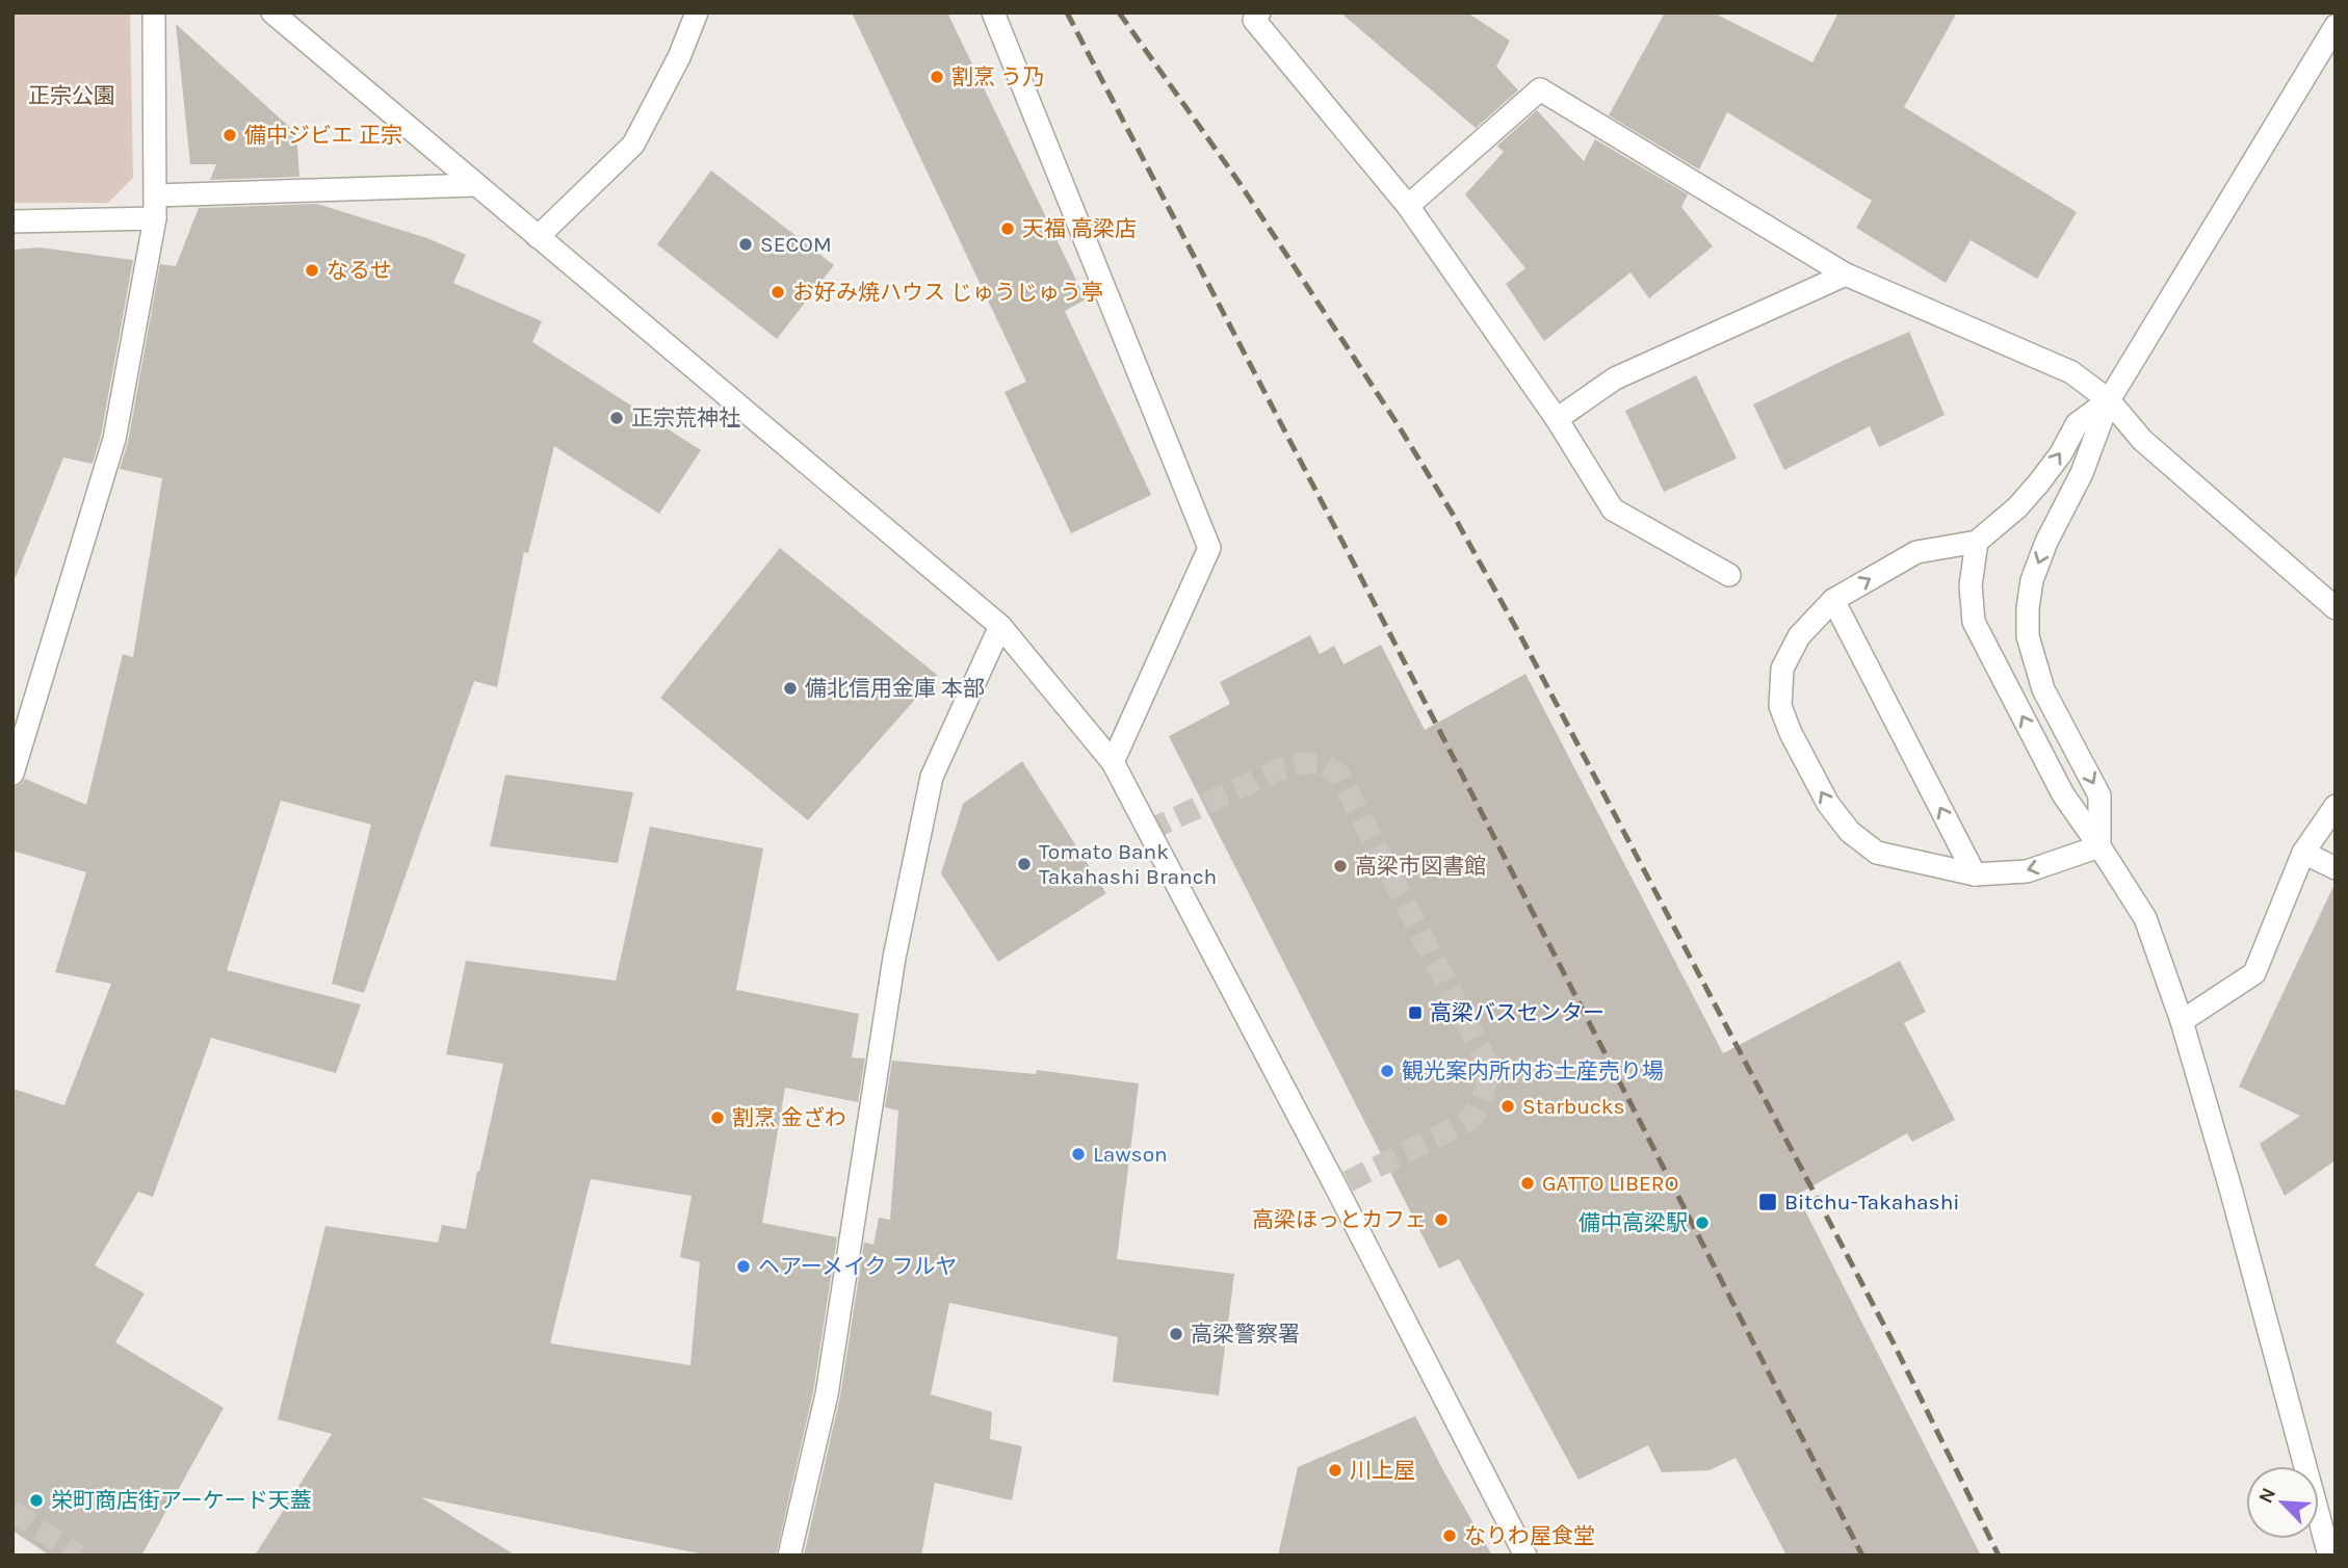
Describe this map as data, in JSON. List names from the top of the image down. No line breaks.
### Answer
{"parks":["正宗公園"],"places":{"other":["割烹 う乃","備中ジビエ 正宗","天福 高梁店","SECOM","なるせ","お好み焼ハウス じゅうじゅう亭","正宗荒神社","備北信用金庫 本部","Tomato Bank Takahashi Branch","高梁市図書館","観光案内所内お土産売り場","Starbucks","割烹 金ざわ","Lawson","GATTO LIBERO","高梁ほっとカフェ","備中高梁駅","ヘアーメイク フルヤ","高梁警察署","川上屋","栄町商店街アーケード天蓋","なりわ屋食堂"],"transit":["高梁バスセンター","Bitchu-Takahashi"]},"north":"top left"}
